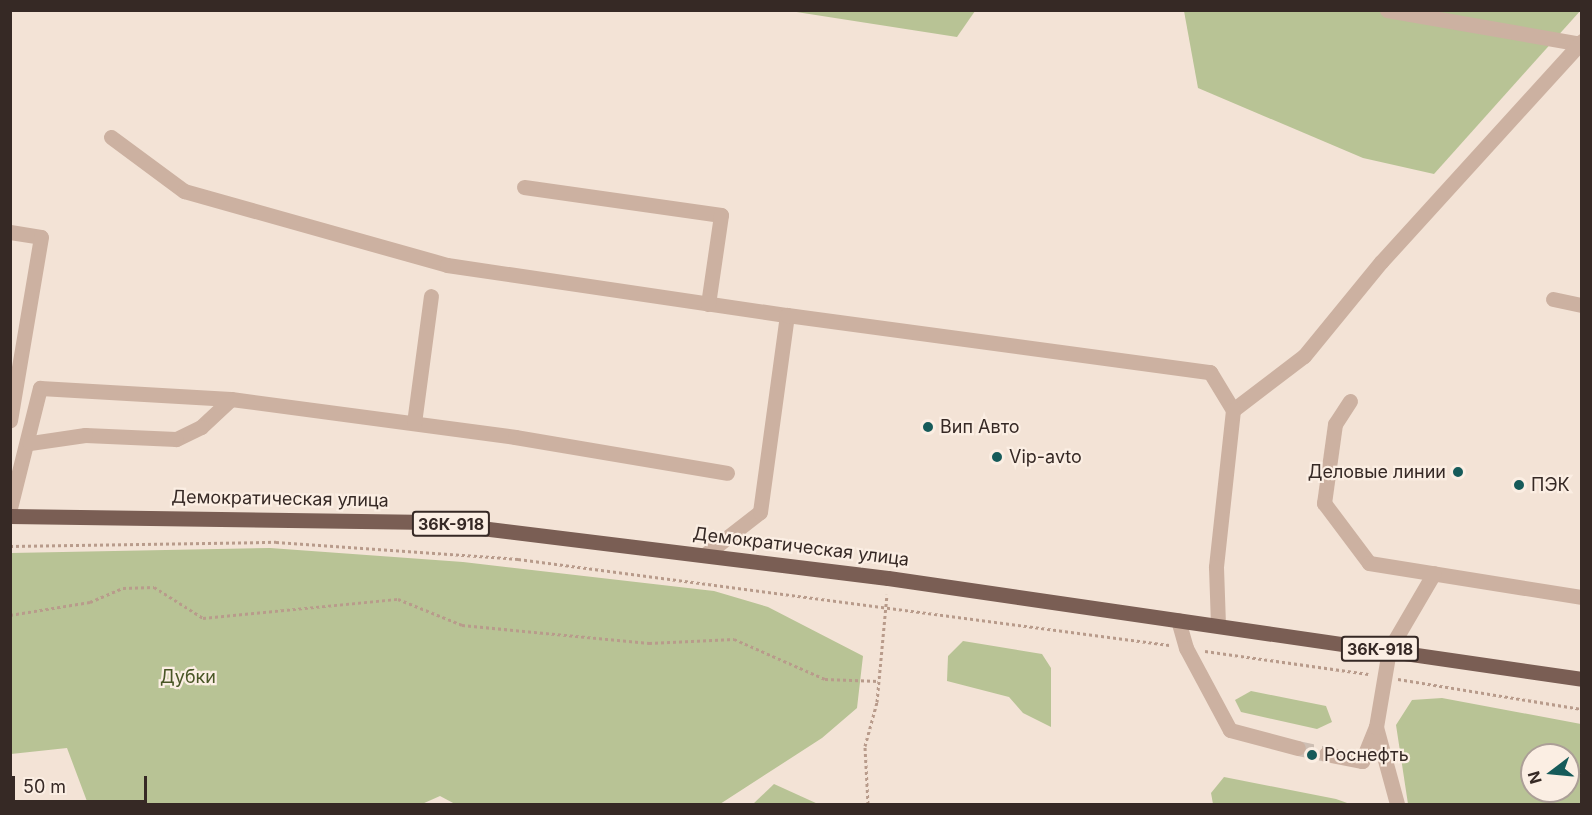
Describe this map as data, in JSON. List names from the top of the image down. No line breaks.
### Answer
{"streets":{"main road":["Демократическая улица","36К-918"]},"parks":["Дубки"],"places":["Вип Авто","Vip-avto","Деловые линии","ПЭК","Роснефть"],"scale_bar":"50 m","north":"left"}
